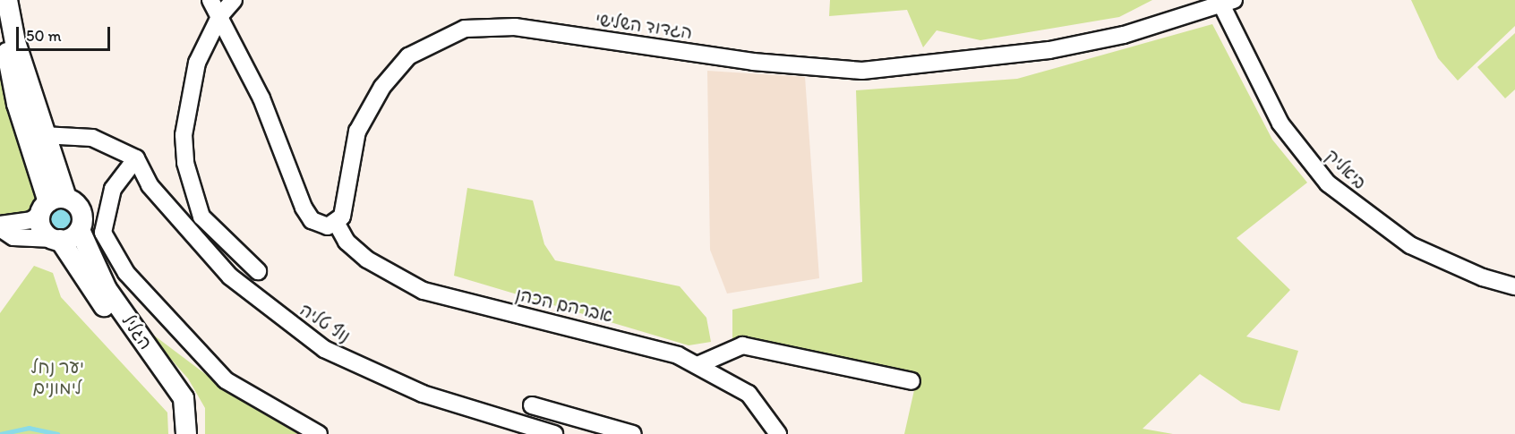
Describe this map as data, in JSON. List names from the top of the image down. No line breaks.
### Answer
{"streets":{"main road":["הגליל"],"street":["הגדוד השלישי","ביאליק","אברהם הכהן","נוף טליה"]},"crossings":[["הגדוד השלישי","ביאליק"],["הגדוד השלישי","אברהם הכהן"]],"parks":["יער נחל לימונים"],"scale_bar":"50 m"}
